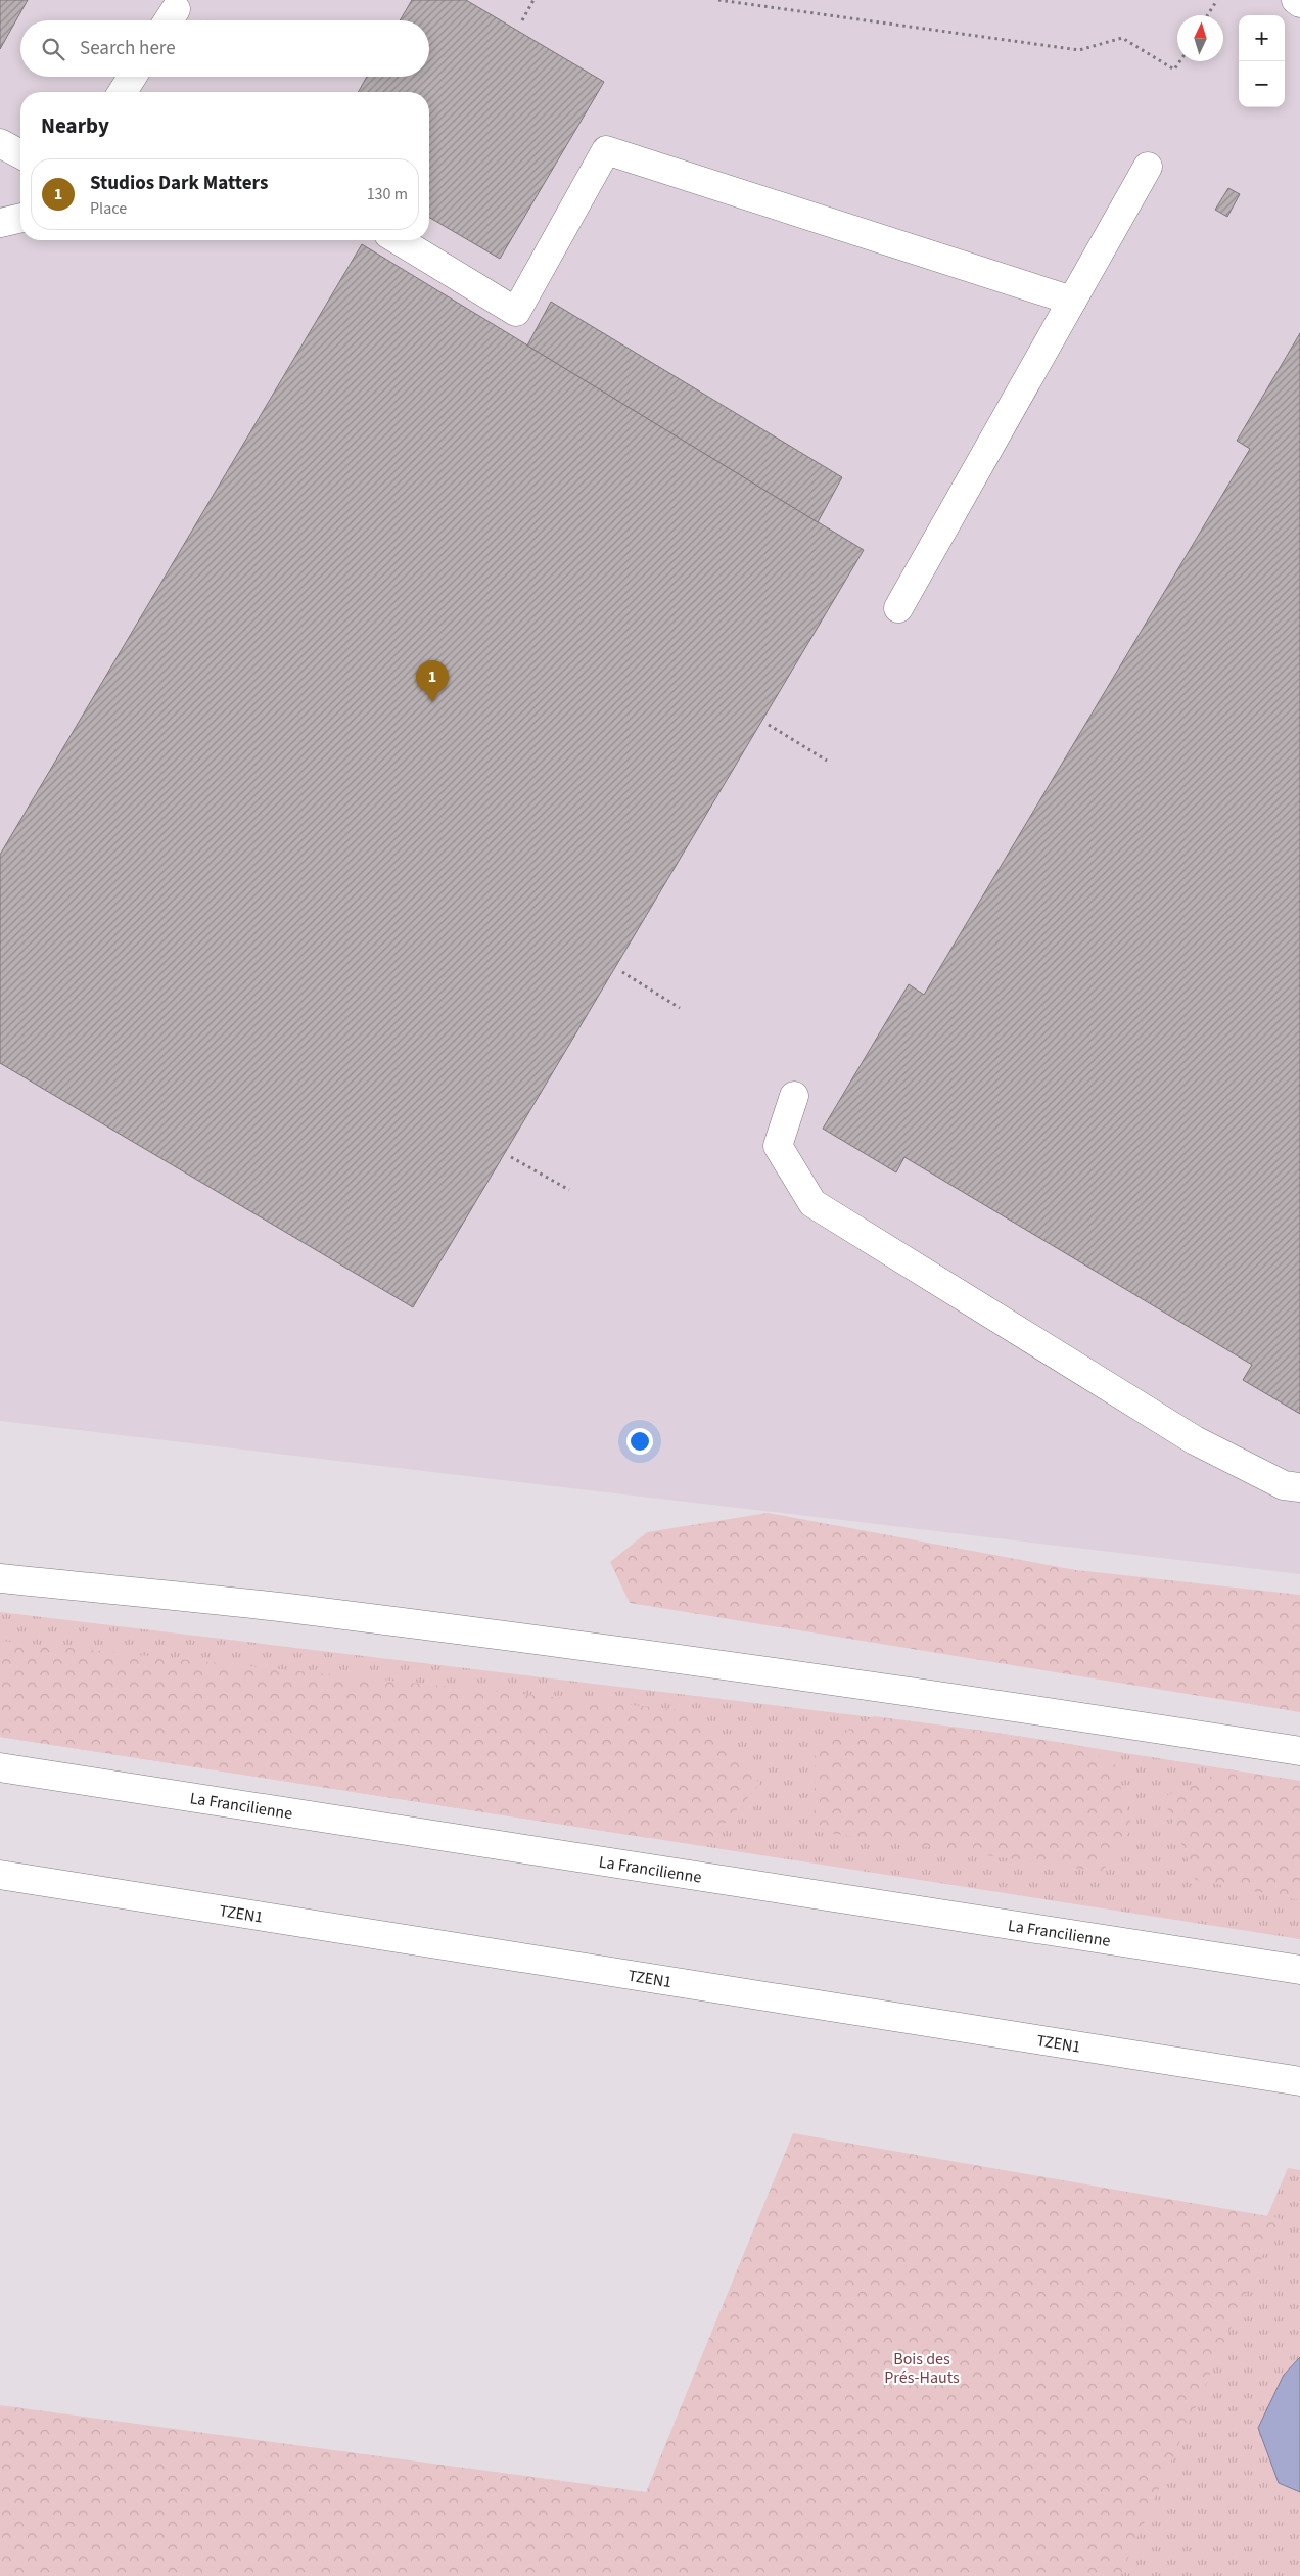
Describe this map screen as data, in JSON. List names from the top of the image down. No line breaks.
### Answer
{"streets":{"main road":["La Francilienne","TZEN1"]},"parks":["Bois des Prés-Hauts"],"north":"top","page":{"map_buttons":["+","−"],"search":"Search here","heading":"Nearby","list":[{"mark":"1","name":"Studios Dark Matters","note":"Place","value":"130 m"}],"pins":"1"}}
